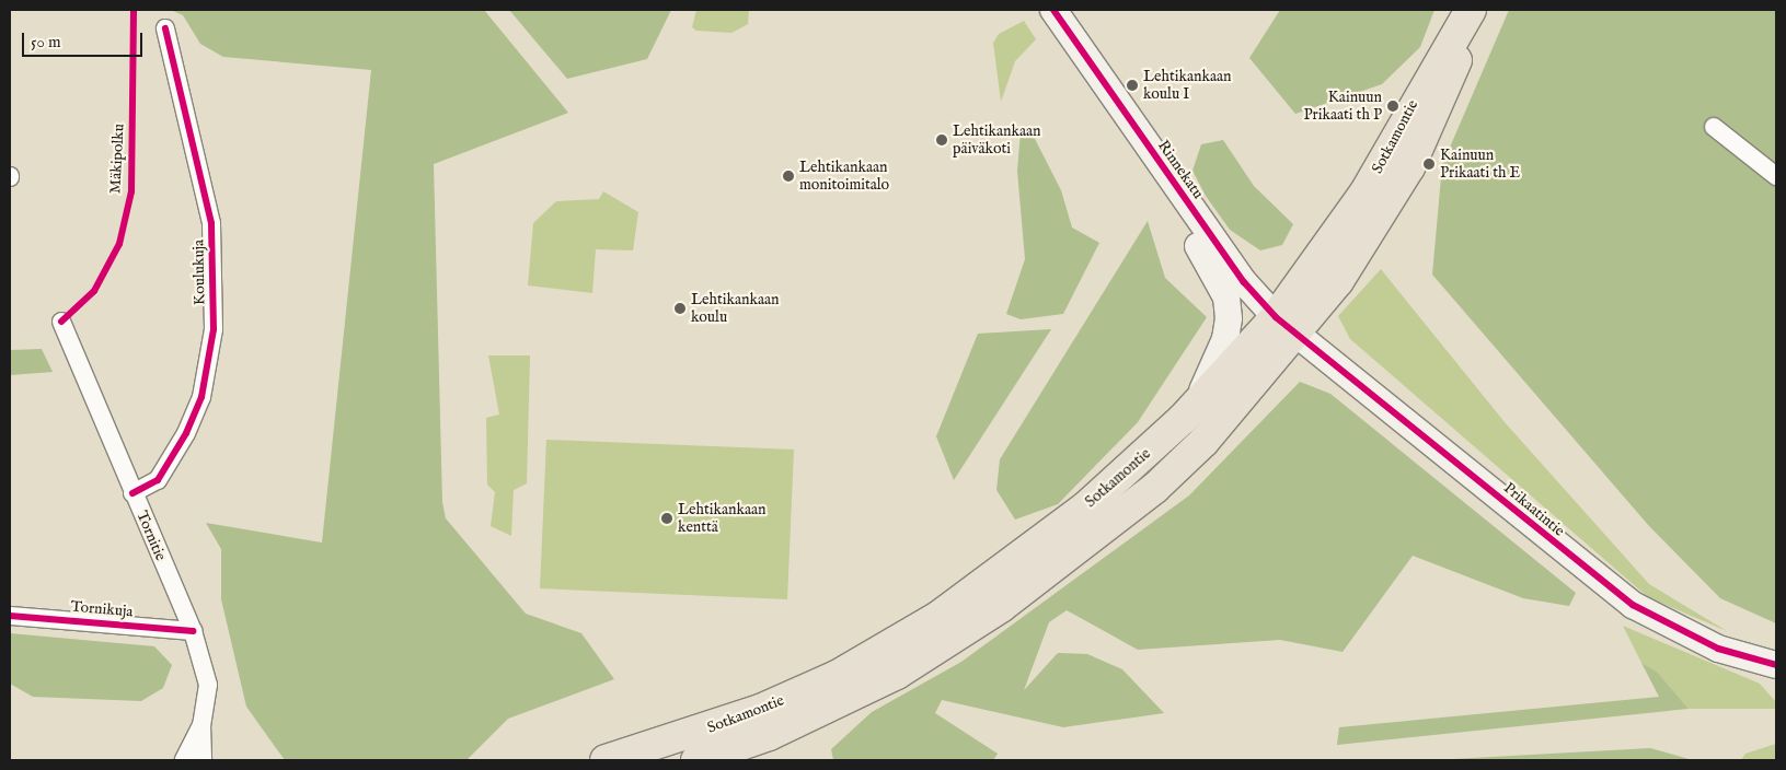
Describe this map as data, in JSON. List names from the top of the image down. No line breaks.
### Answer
{"streets":{"highway":["Sotkamontie"],"street":["Rinnekatu","Koulukuja","Prikaatintie","Tornitie","Tornikuja"],"cycle path":["Mäkipolku"]},"crossings":[["Sotkamontie","Rinnekatu"],["Sotkamontie","Prikaatintie"],["Rinnekatu","Prikaatintie"],["Koulukuja","Tornitie"],["Tornitie","Tornikuja"]],"places":["Lehtikankaan koulu I","Kainuun Prikaati th P","Lehtikankaan päiväkoti","Kainuun Prikaati th E","Lehtikankaan monitoimitalo","Lehtikankaan koulu","Lehtikankaan kenttä"],"scale_bar":"50 m"}
